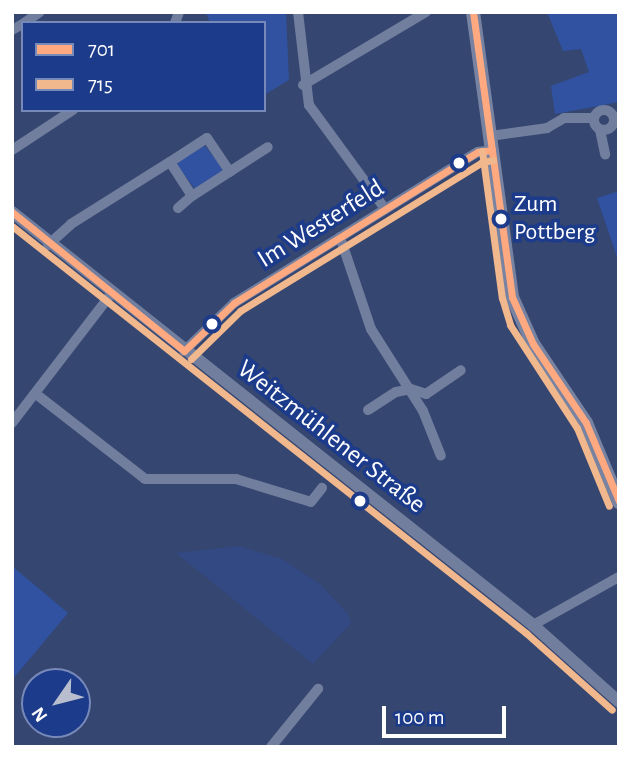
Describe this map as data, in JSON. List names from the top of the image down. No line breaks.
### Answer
{"streets":{"street":["Im Westerfeld","Weitzmühlener Straße"]},"crossings":[["Im Westerfeld","Weitzmühlener Straße"]],"places":["Zum Pottberg"],"lines":["transit line 701","transit line 715"],"legend":["701","715"],"scale_bar":"100 m","north":"bottom left"}
